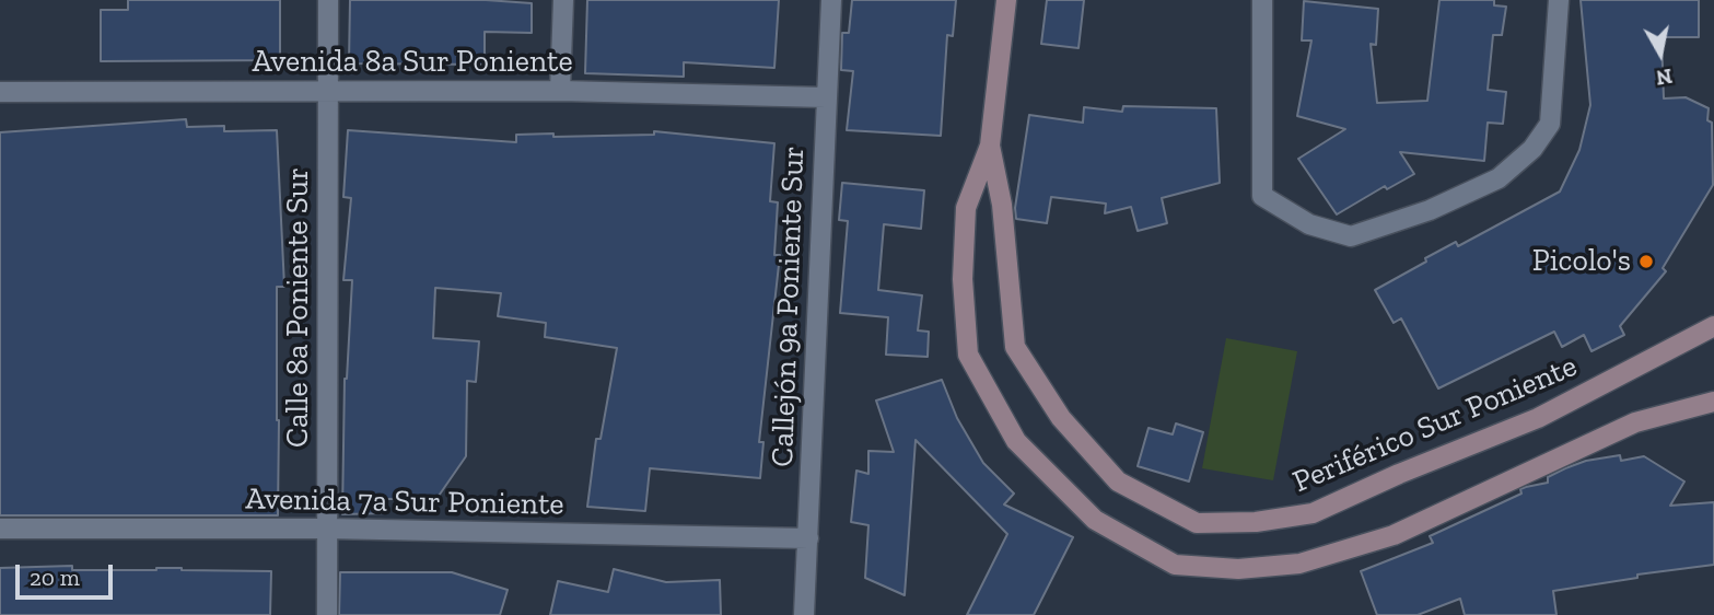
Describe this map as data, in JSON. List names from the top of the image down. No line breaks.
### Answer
{"streets":{"main road":["Periférico Sur Poniente"],"street":["Avenida 8a Sur Poniente","Callejón 9a Poniente Sur","Calle 8a Poniente Sur","Avenida 7a Sur Poniente"]},"crossings":[["Avenida 8a Sur Poniente","Callejón 9a Poniente Sur"],["Avenida 8a Sur Poniente","Calle 8a Poniente Sur"],["Callejón 9a Poniente Sur","Avenida 7a Sur Poniente"],["Calle 8a Poniente Sur","Avenida 7a Sur Poniente"]],"places":["Picolo's"],"scale_bar":"20 m","north":"bottom"}
